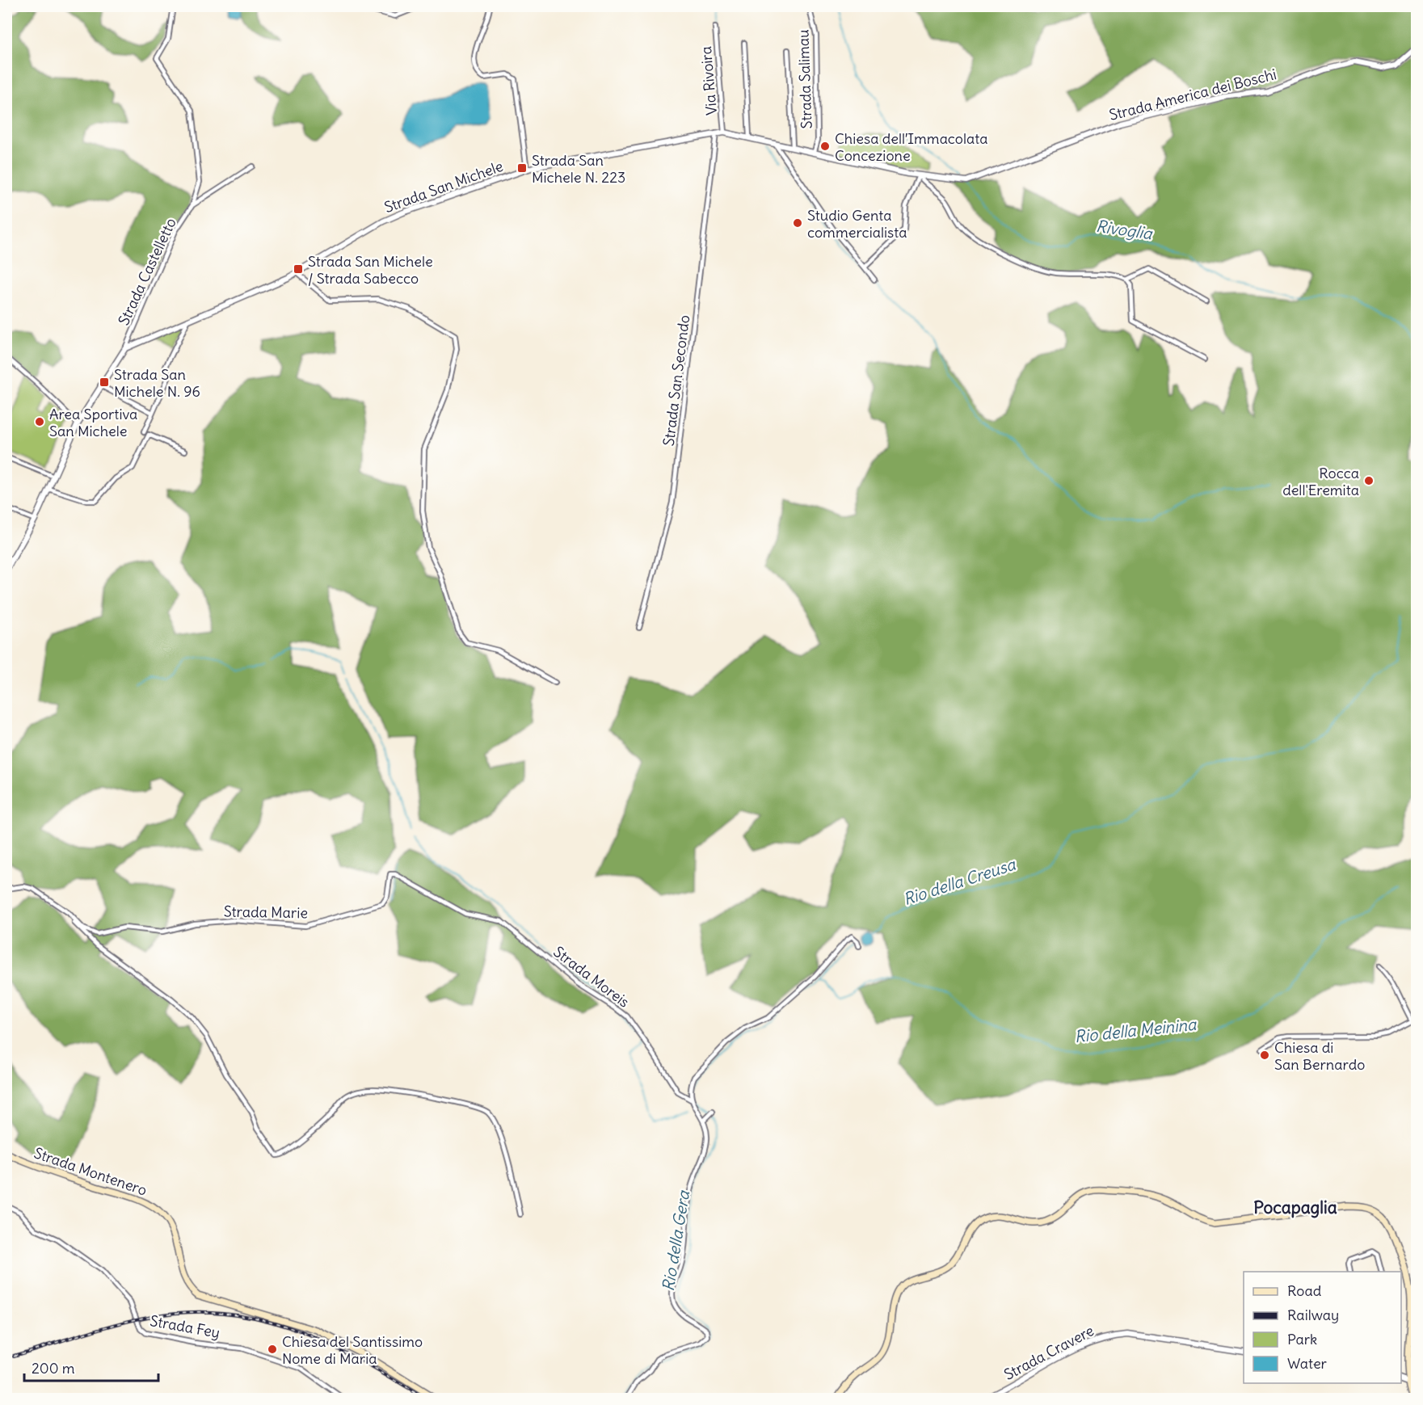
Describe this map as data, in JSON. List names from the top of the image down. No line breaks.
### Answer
{"streets":{"main road":["Strada Montenero"],"street":["Strada Salimau","Via Rivoira","Strada America dei Boschi","Strada San Michele","Strada Castelletto","Strada San Secondo","Strada Marie","Strada Moreis","Strada Fey","Strada Cravere"]},"crossings":[["Strada Salimau","Strada America dei Boschi"],["Via Rivoira","Strada America dei Boschi"],["Strada America dei Boschi","Strada San Michele"],["Strada America dei Boschi","Strada San Secondo"],["Strada San Michele","Strada Castelletto"],["Strada San Michele","Strada San Secondo"],["Strada Marie","Strada Moreis"]],"districts":["Pocapaglia"],"water":["Rivoglia","Rio della Creusa","Rio della Meinina","Rio della Gera"],"places":{"other":["Chiesa dell′Immacolata Concezione","Studio Genta commercialista","Area Sportiva San Michele","Rocca dell'Eremita","Chiesa di San Bernardo","Chiesa del Santissimo Nome di Maria"],"transit":["Strada San Michele N. 223","Strada San Michele / Strada Sabecco","Strada San Michele N. 96"]},"legend":["Road","Railway","Park","Water"],"scale_bar":"200 m"}
